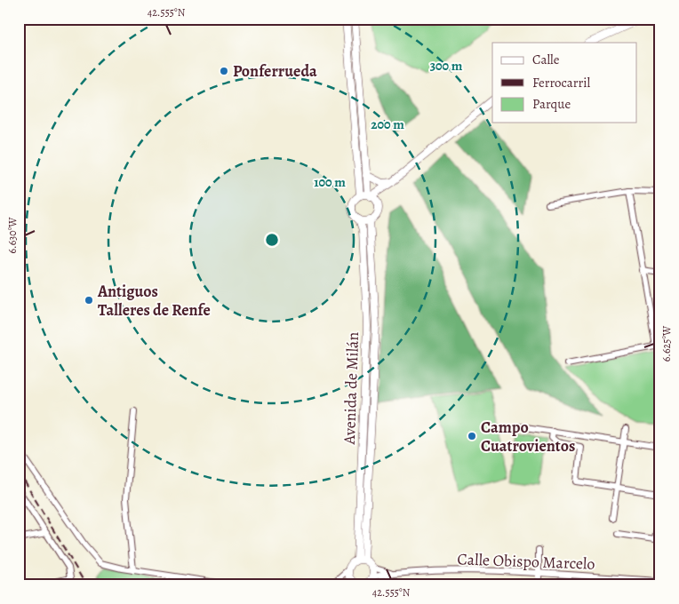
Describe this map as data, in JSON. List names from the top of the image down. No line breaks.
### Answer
{"streets":{"street":["Avenida de Milán","Calle Obispo Marcelo"]},"crossings":[["Avenida de Milán","Calle Obispo Marcelo"]],"places":["Ponferrueda","Antiguos Talleres de Renfe","Campo Cuatrovientos"],"legend":["Calle","Ferrocarril","Parque"],"coordinates":["42.555°N","6.630°W","6.625°W"],"rings":["300 m","200 m","100 m"]}
